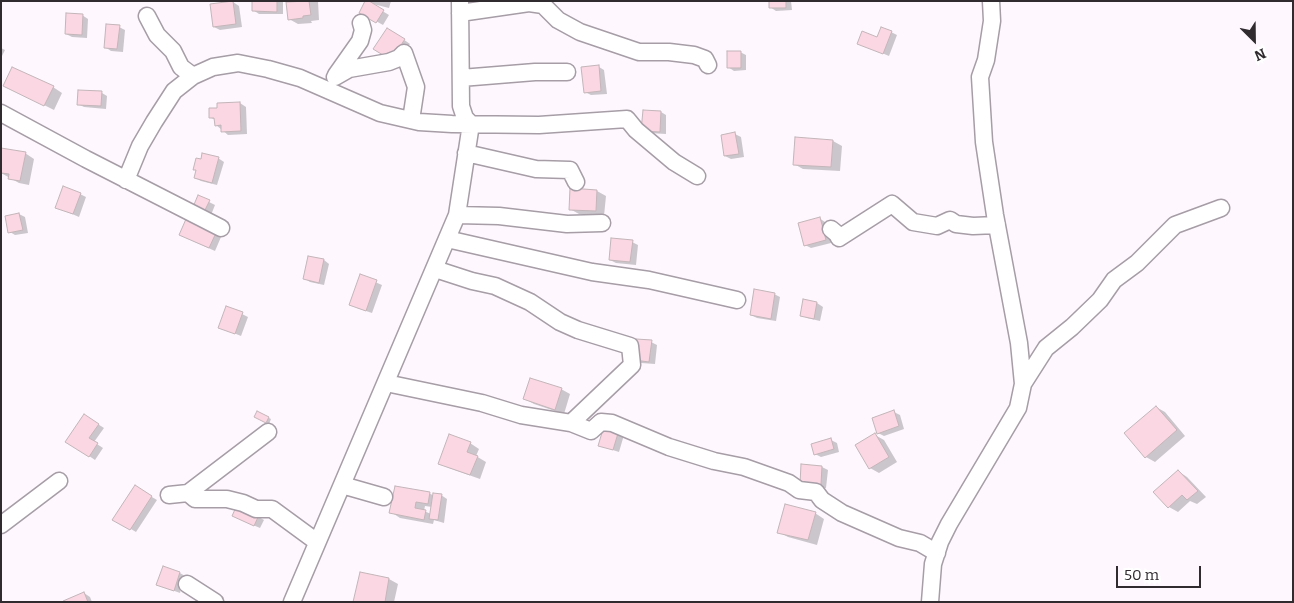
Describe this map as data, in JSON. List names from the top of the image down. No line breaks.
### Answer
{"scale_bar":"50 m","north":"bottom right"}
